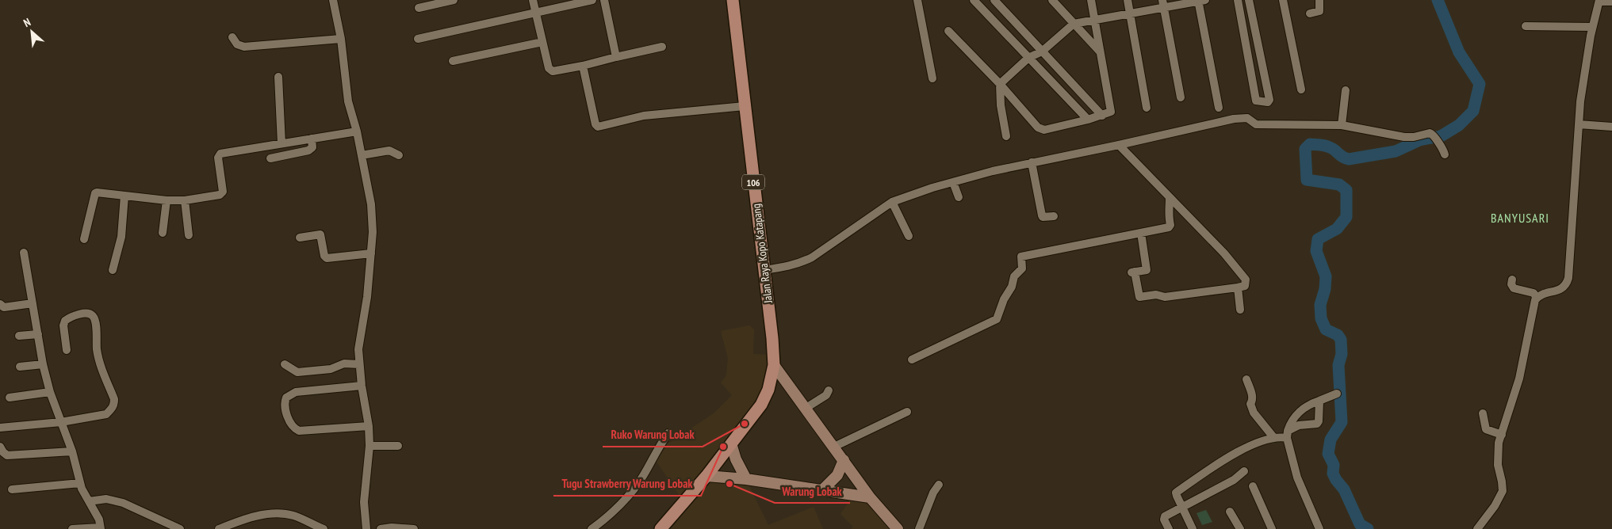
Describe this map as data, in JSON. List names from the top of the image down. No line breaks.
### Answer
{"streets":{"main road":["106","Jalan Raya Kopo Katapang"]},"crossings":[["106","Jalan Raya Kopo Katapang"]],"districts":["BANYUSARI"],"places":["Ruko Warung Lobak","Tugu Strawberry Warung Lobak","Warung Lobak"],"north":"top left"}
